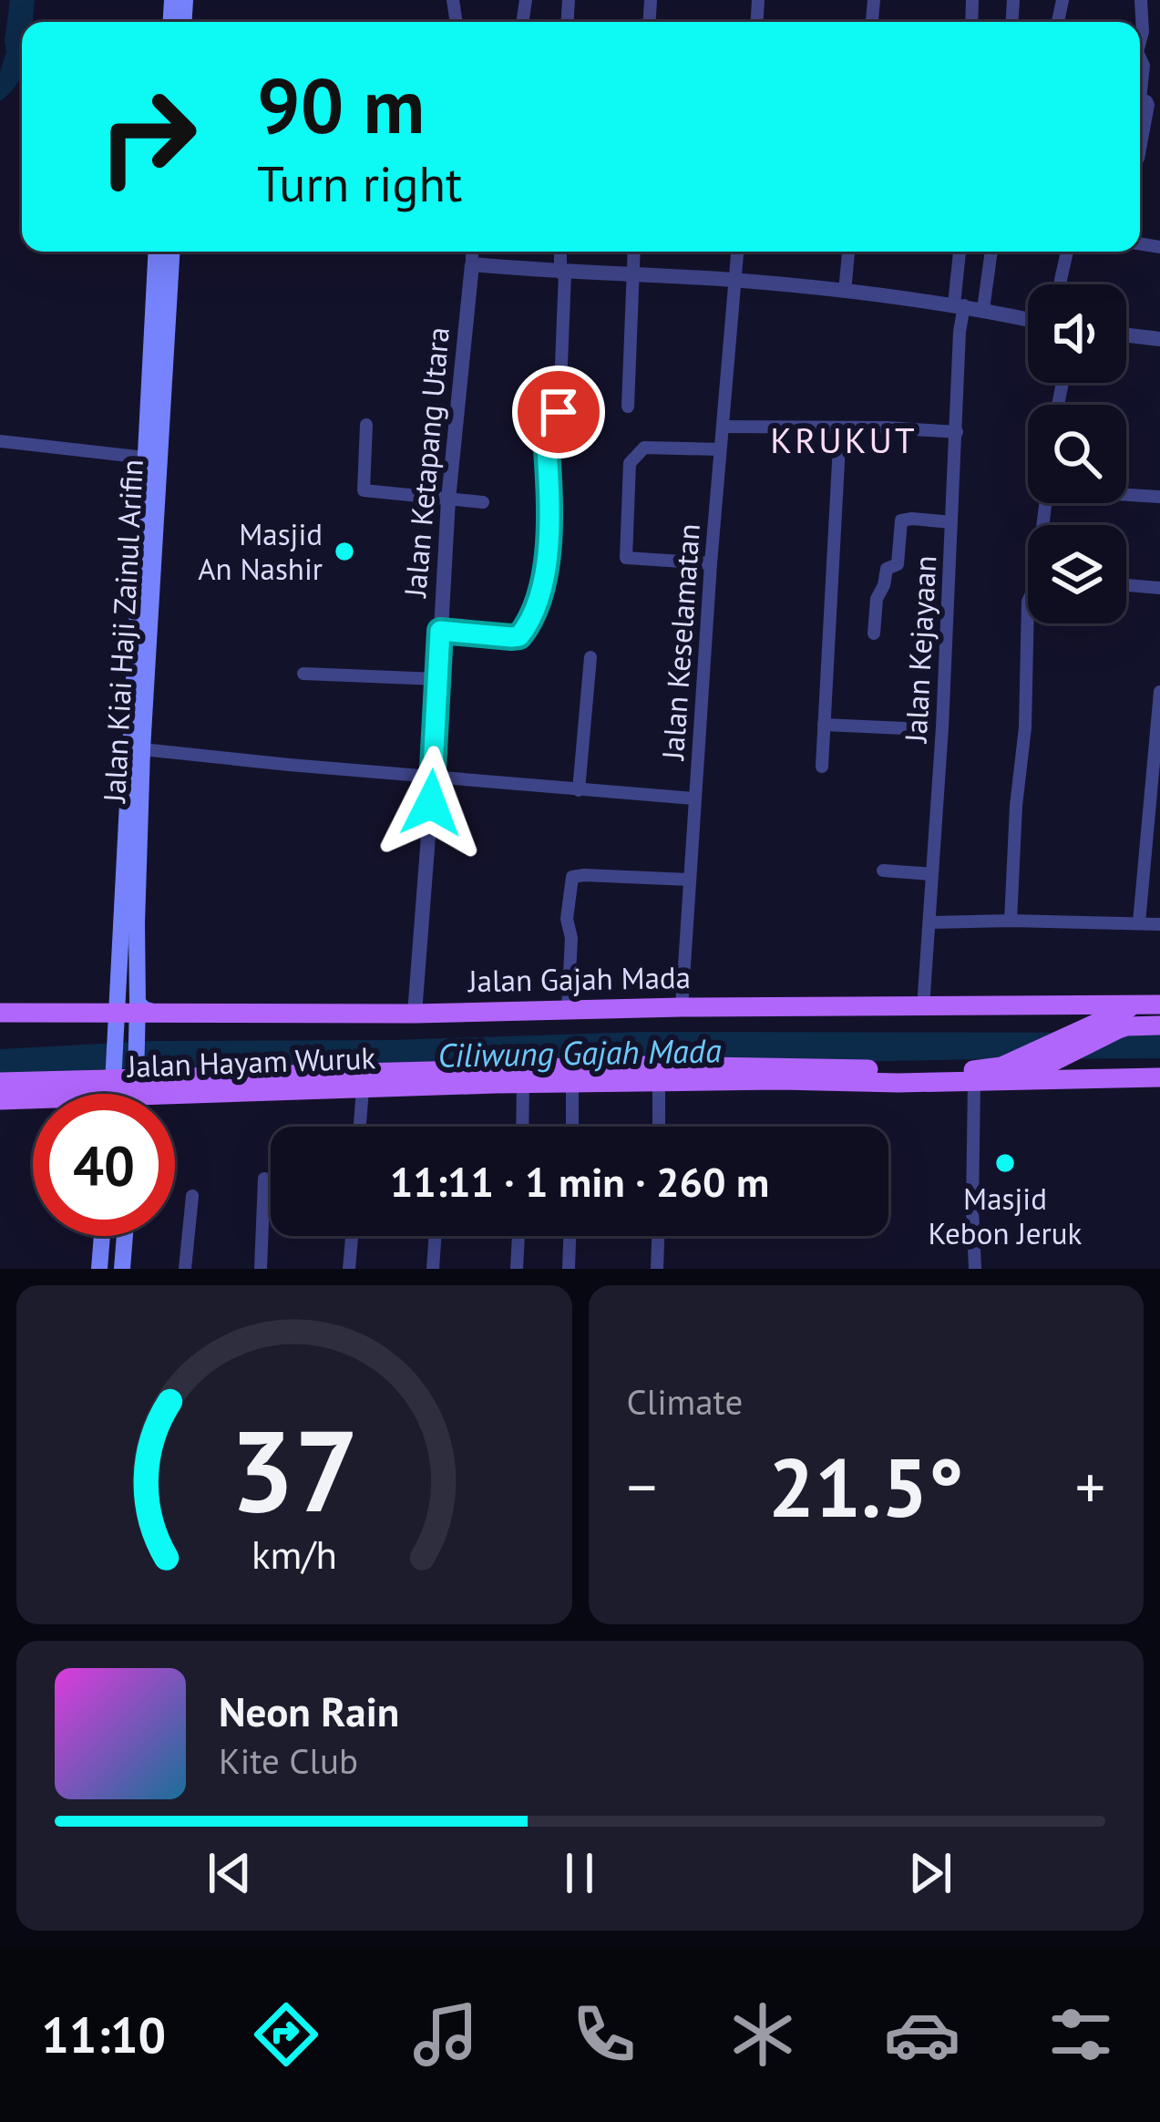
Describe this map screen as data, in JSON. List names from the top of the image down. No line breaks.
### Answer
{"streets":{"main road":["Jalan Kiai Haji Zainul Arifin","Jalan Gajah Mada","Jalan Hayam Wuruk"],"street":["Jalan Ketapang Utara","Jalan Keselamatan","Jalan Kejayaan"]},"crossings":[["Jalan Ketapang Utara","Jalan Gajah Mada"],["Jalan Kiai Haji Zainul Arifin","Jalan Gajah Mada"],["Jalan Kiai Haji Zainul Arifin","Jalan Hayam Wuruk"],["Jalan Keselamatan","Jalan Gajah Mada"]],"districts":["KRUKUT"],"water":["Ciliwung Gajah Mada"],"places":["Masjid An Nashir","Masjid Kebon Jeruk"],"page":{"turn":["90 m","Turn right"],"limit":"40","trip":"11:11 · 1 min · 260 m","tile":"Climate","heat":["−","21.5°","+"],"song":["Neon Rain","Kite Club"],"tabs":"11:10","gauge":["37","km/h"]}}
